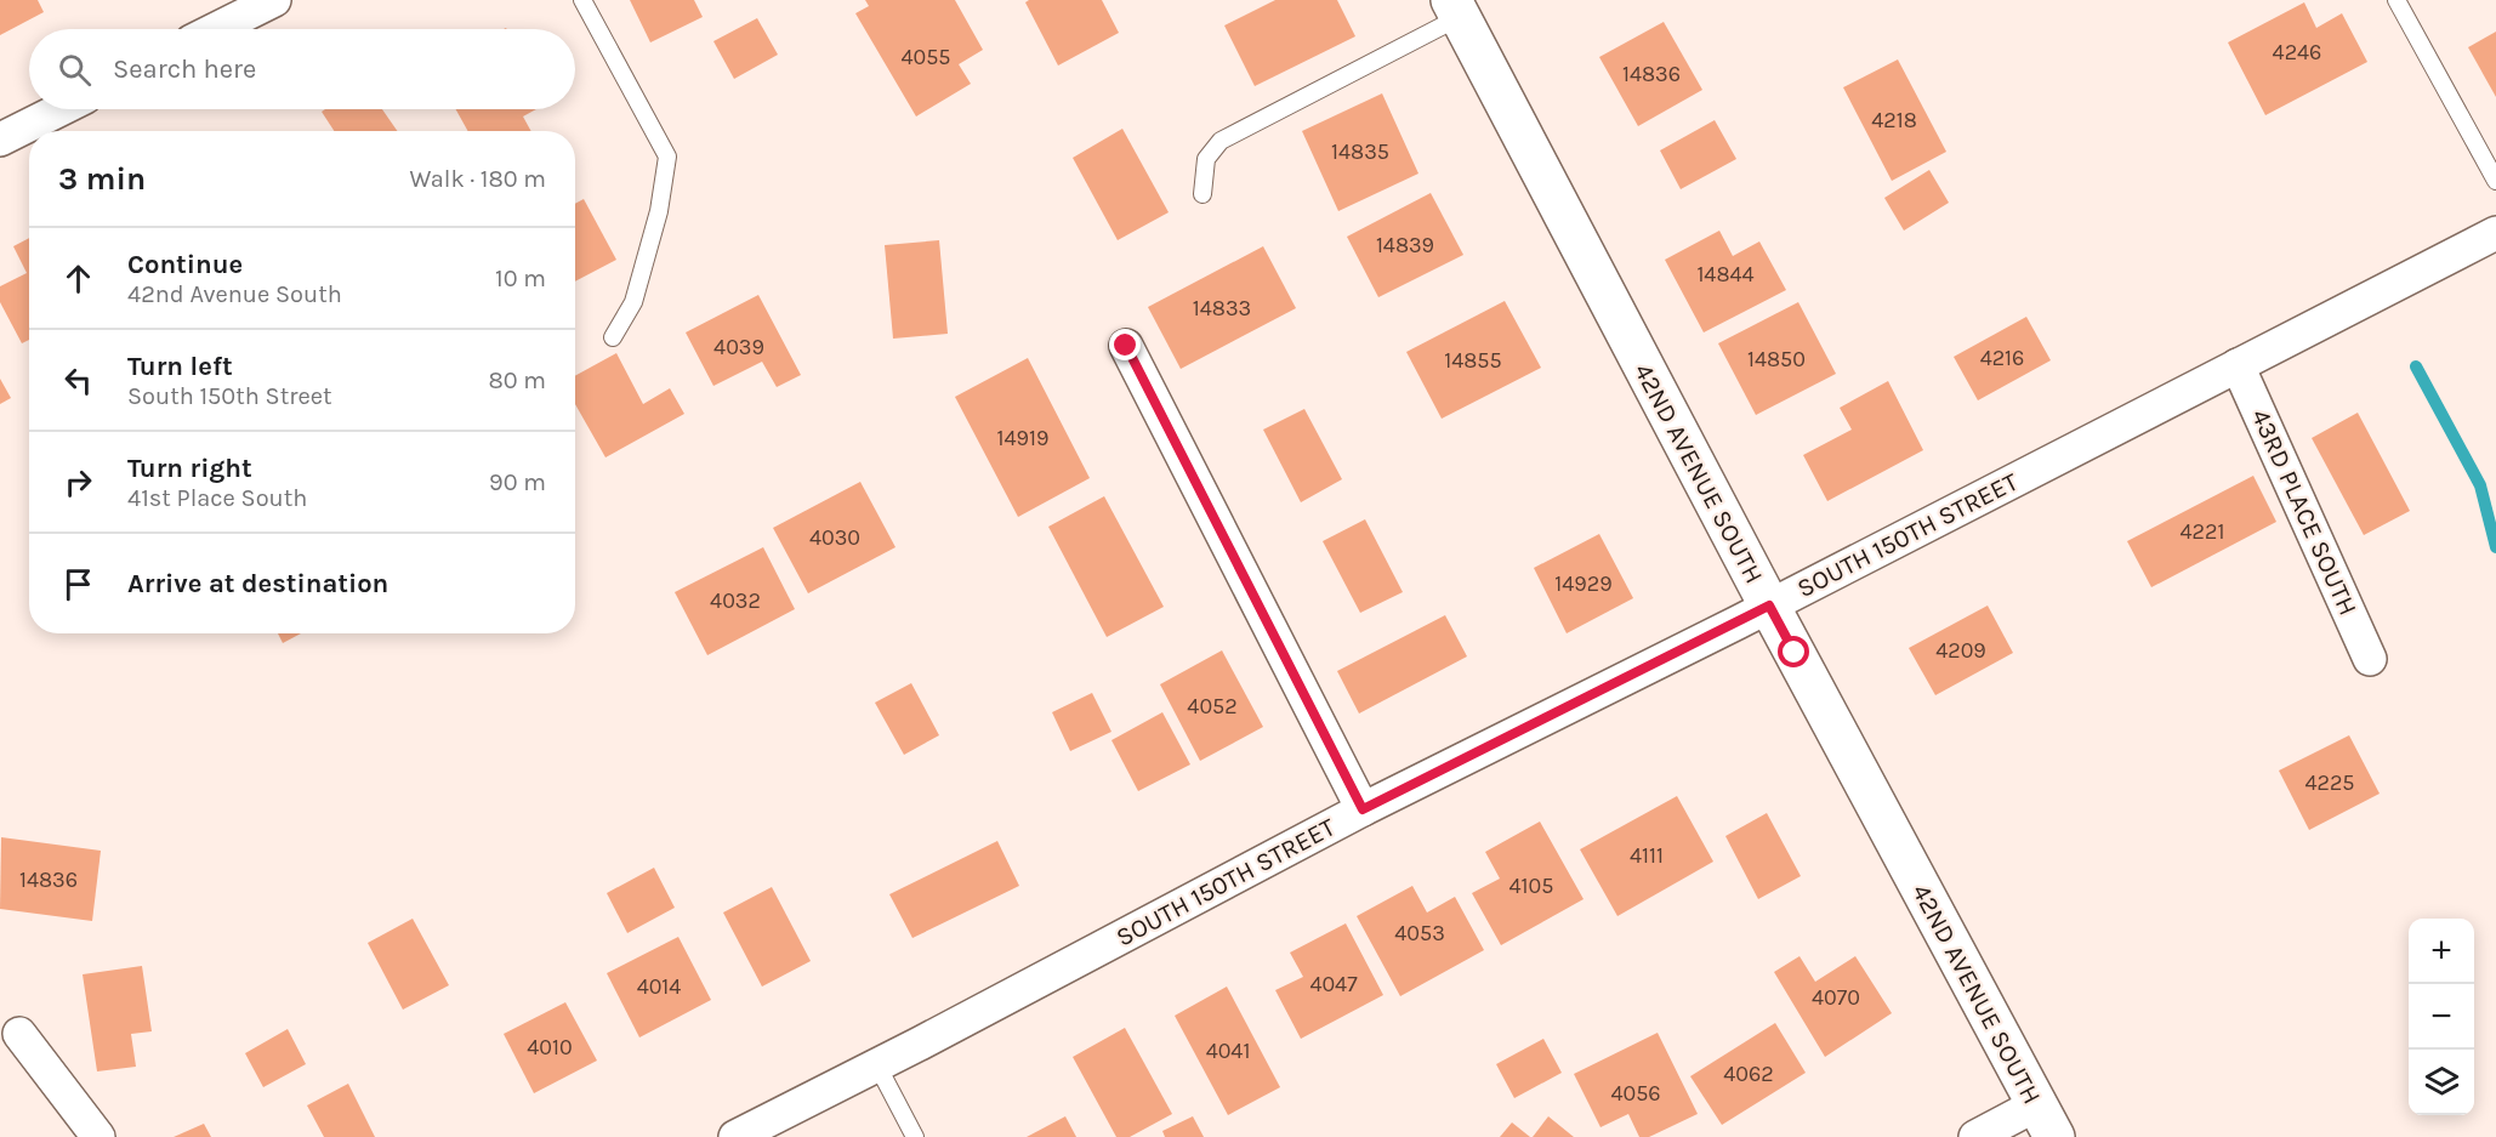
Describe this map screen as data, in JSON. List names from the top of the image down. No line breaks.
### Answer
{"streets":{"street":["42ND AVENUE SOUTH","43RD PLACE SOUTH","SOUTH 150TH STREET"]},"crossings":[["42ND AVENUE SOUTH","SOUTH 150TH STREET"],["43RD PLACE SOUTH","SOUTH 150TH STREET"]],"house_numbers":["4246","4055","14836","4218","14835","14839","14844","14833","4039","4216","14850","14855","14919","4221","4030","14929","4032","4209","4052","4225","4111","14836","4105","4053","4047","4014","4070","4010","4041","4062","4056"],"page":{"search":"Search here","heading":["3 min","Walk · 180 m"],"list":[["Continue","42nd Avenue South","10 m"],["Turn left","South 150th Street","80 m"],["Turn right","41st Place South","90 m"],"Arrive at destination"],"map_buttons":["+","−"]}}
